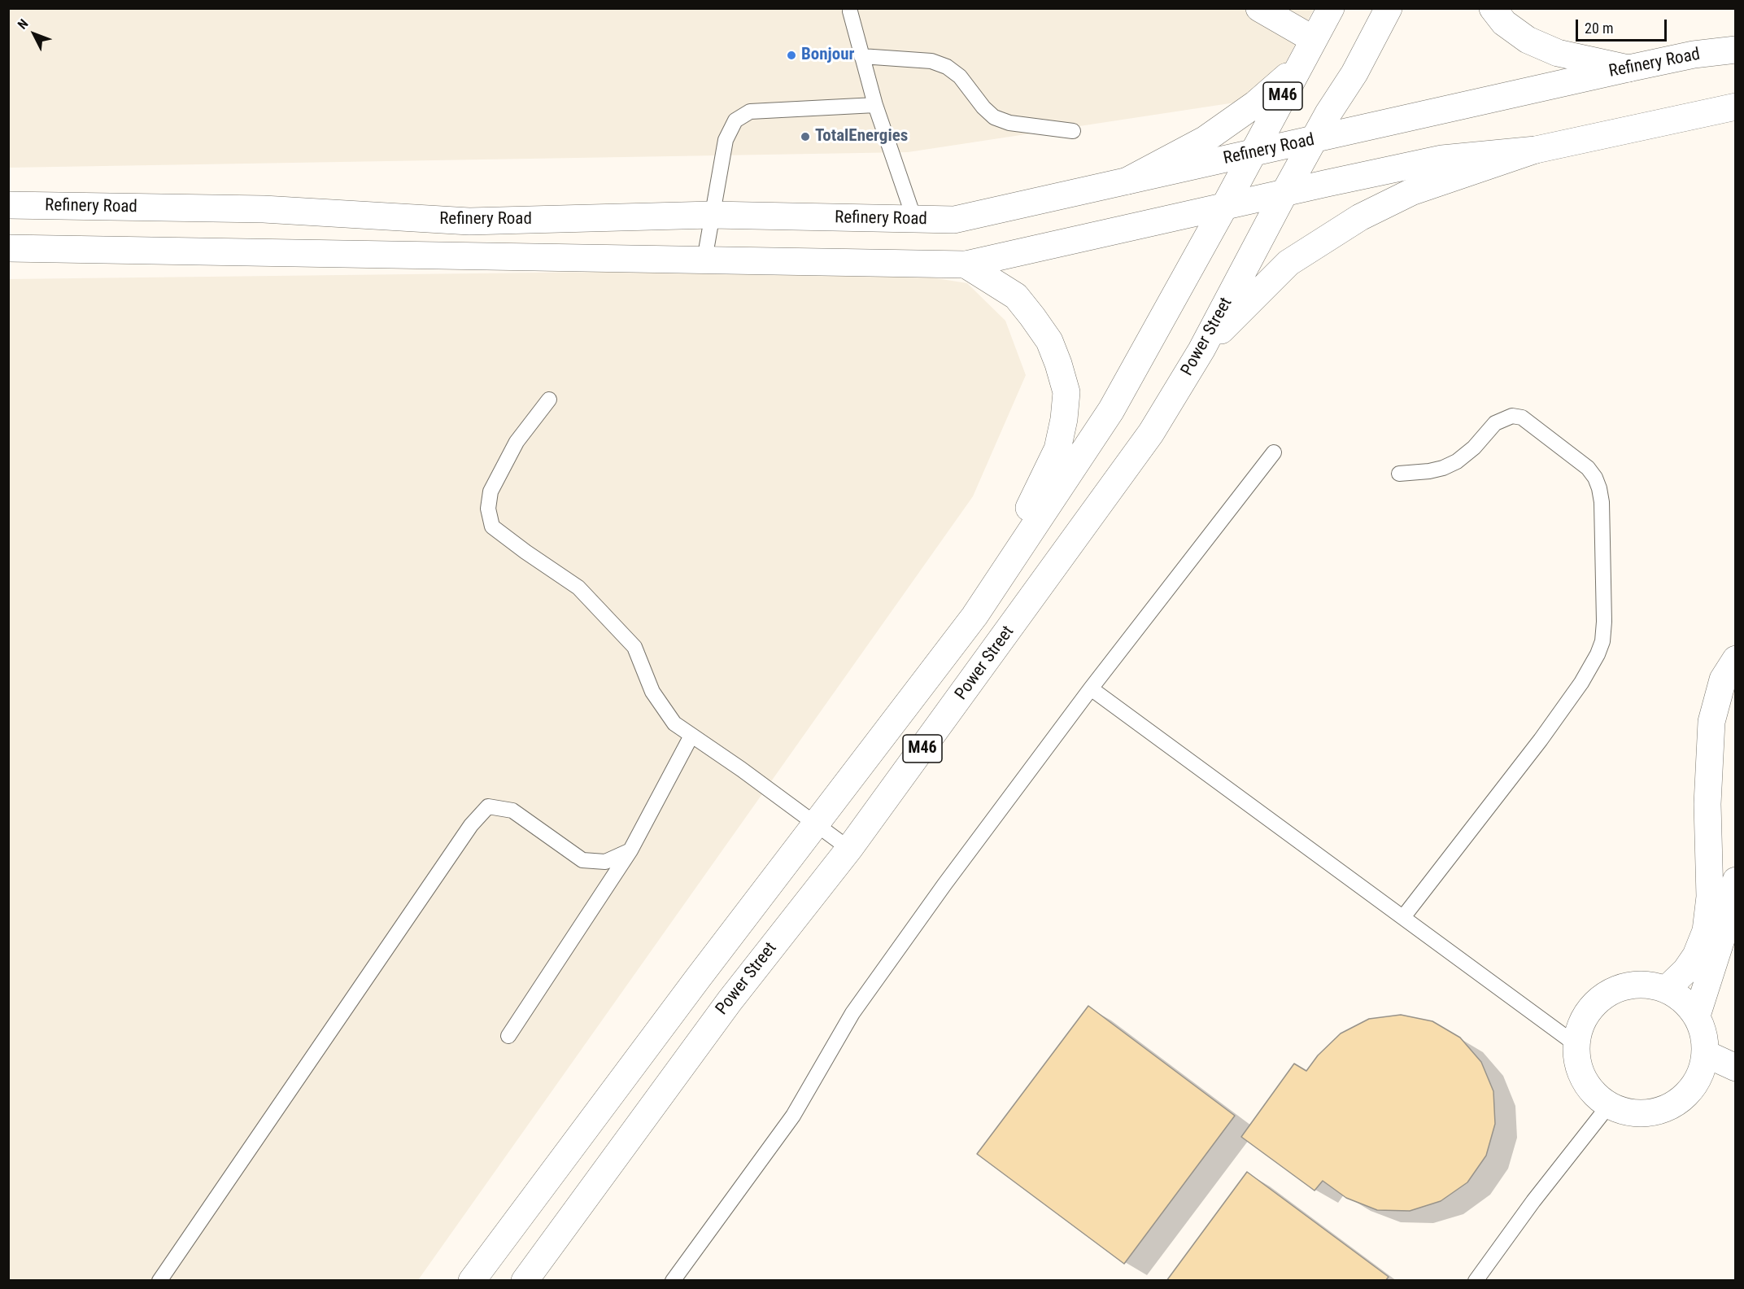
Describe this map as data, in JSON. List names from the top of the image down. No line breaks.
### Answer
{"streets":{"main road":["Refinery Road","M46","Power Street"]},"crossings":[["Refinery Road","M46"],["Refinery Road","Power Street"]],"places":["Bonjour","TotalEnergies"],"scale_bar":"20 m","north":"top left"}
